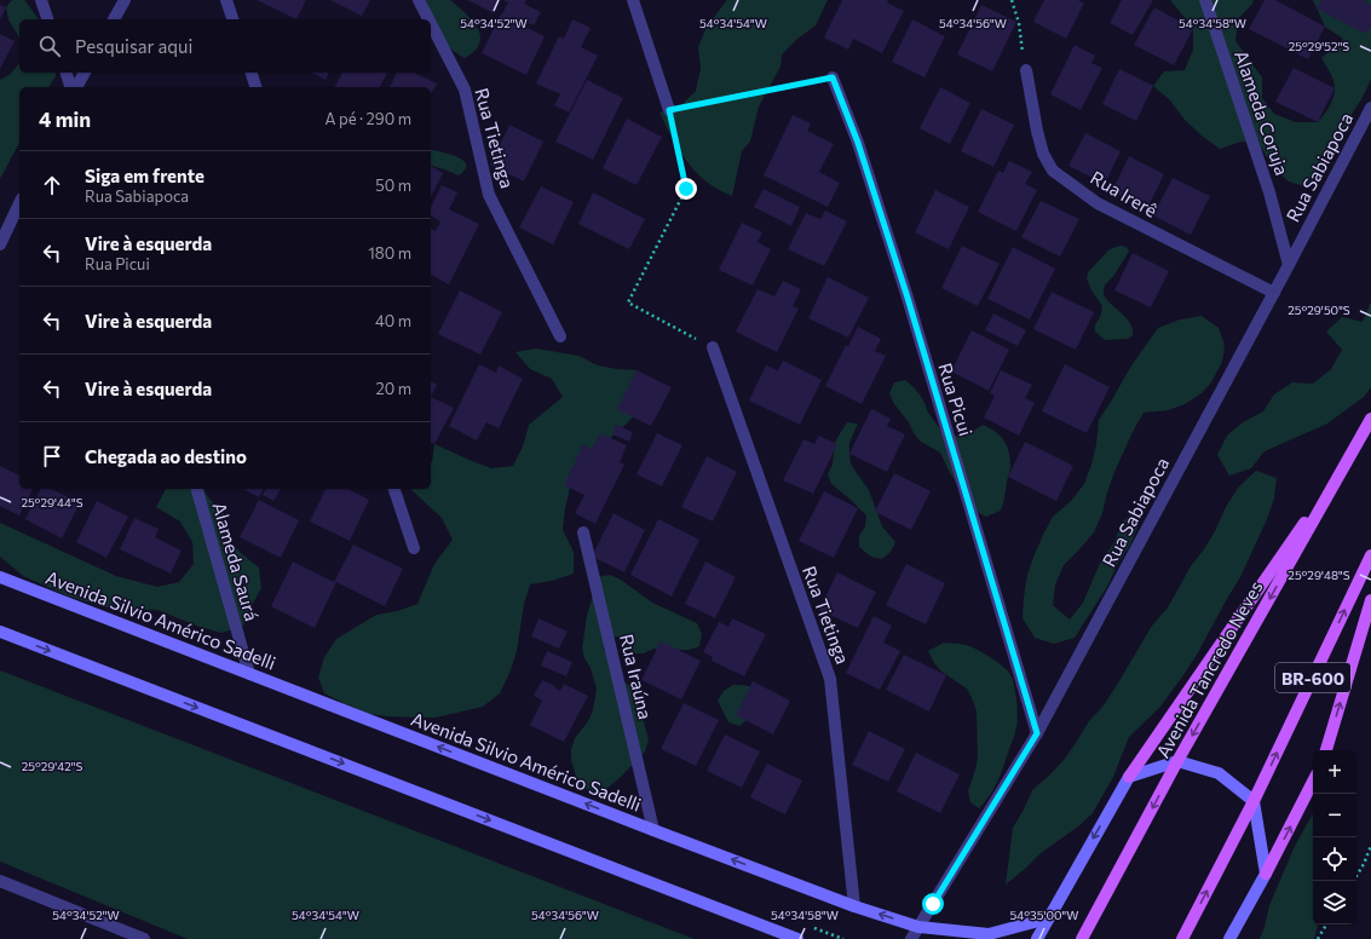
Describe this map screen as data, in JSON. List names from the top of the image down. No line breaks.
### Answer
{"streets":{"main road":["Avenida Silvio Américo Sadelli","Avenida Tancredo Neves","BR-600"],"street":["Alameda Coruja","Rua Tietinga","Rua Sabiapoca","Rua Irerê","Rua Picui","Alameda Saurá","Rua Iraúna"]},"crossings":[["Alameda Coruja","Rua Sabiapoca"],["Rua Tietinga","Avenida Silvio Américo Sadelli"],["Rua Sabiapoca","Rua Irerê"],["Rua Sabiapoca","Rua Picui"],["Rua Sabiapoca","Avenida Silvio Américo Sadelli"],["Alameda Saurá","Avenida Silvio Américo Sadelli"],["Avenida Silvio Américo Sadelli","Rua Iraúna"]],"page":{"search":"Pesquisar aqui","heading":["4 min","A pé · 290 m"],"list":[["Siga em frente","Rua Sabiapoca","50 m"],["Vire à esquerda","Rua Picui","180 m"],["Vire à esquerda","40 m"],["Vire à esquerda","20 m"],"Chegada ao destino"],"map_buttons":["+","−"]},"coordinates":["54°34'52\"W","54°34'54\"W","54°34'56\"W","54°34'58\"W","25°29'52\"S","25°29'50\"S","25°29'44\"S","25°29'48\"S","25°29'42\"S","54°35'00\"W"]}
